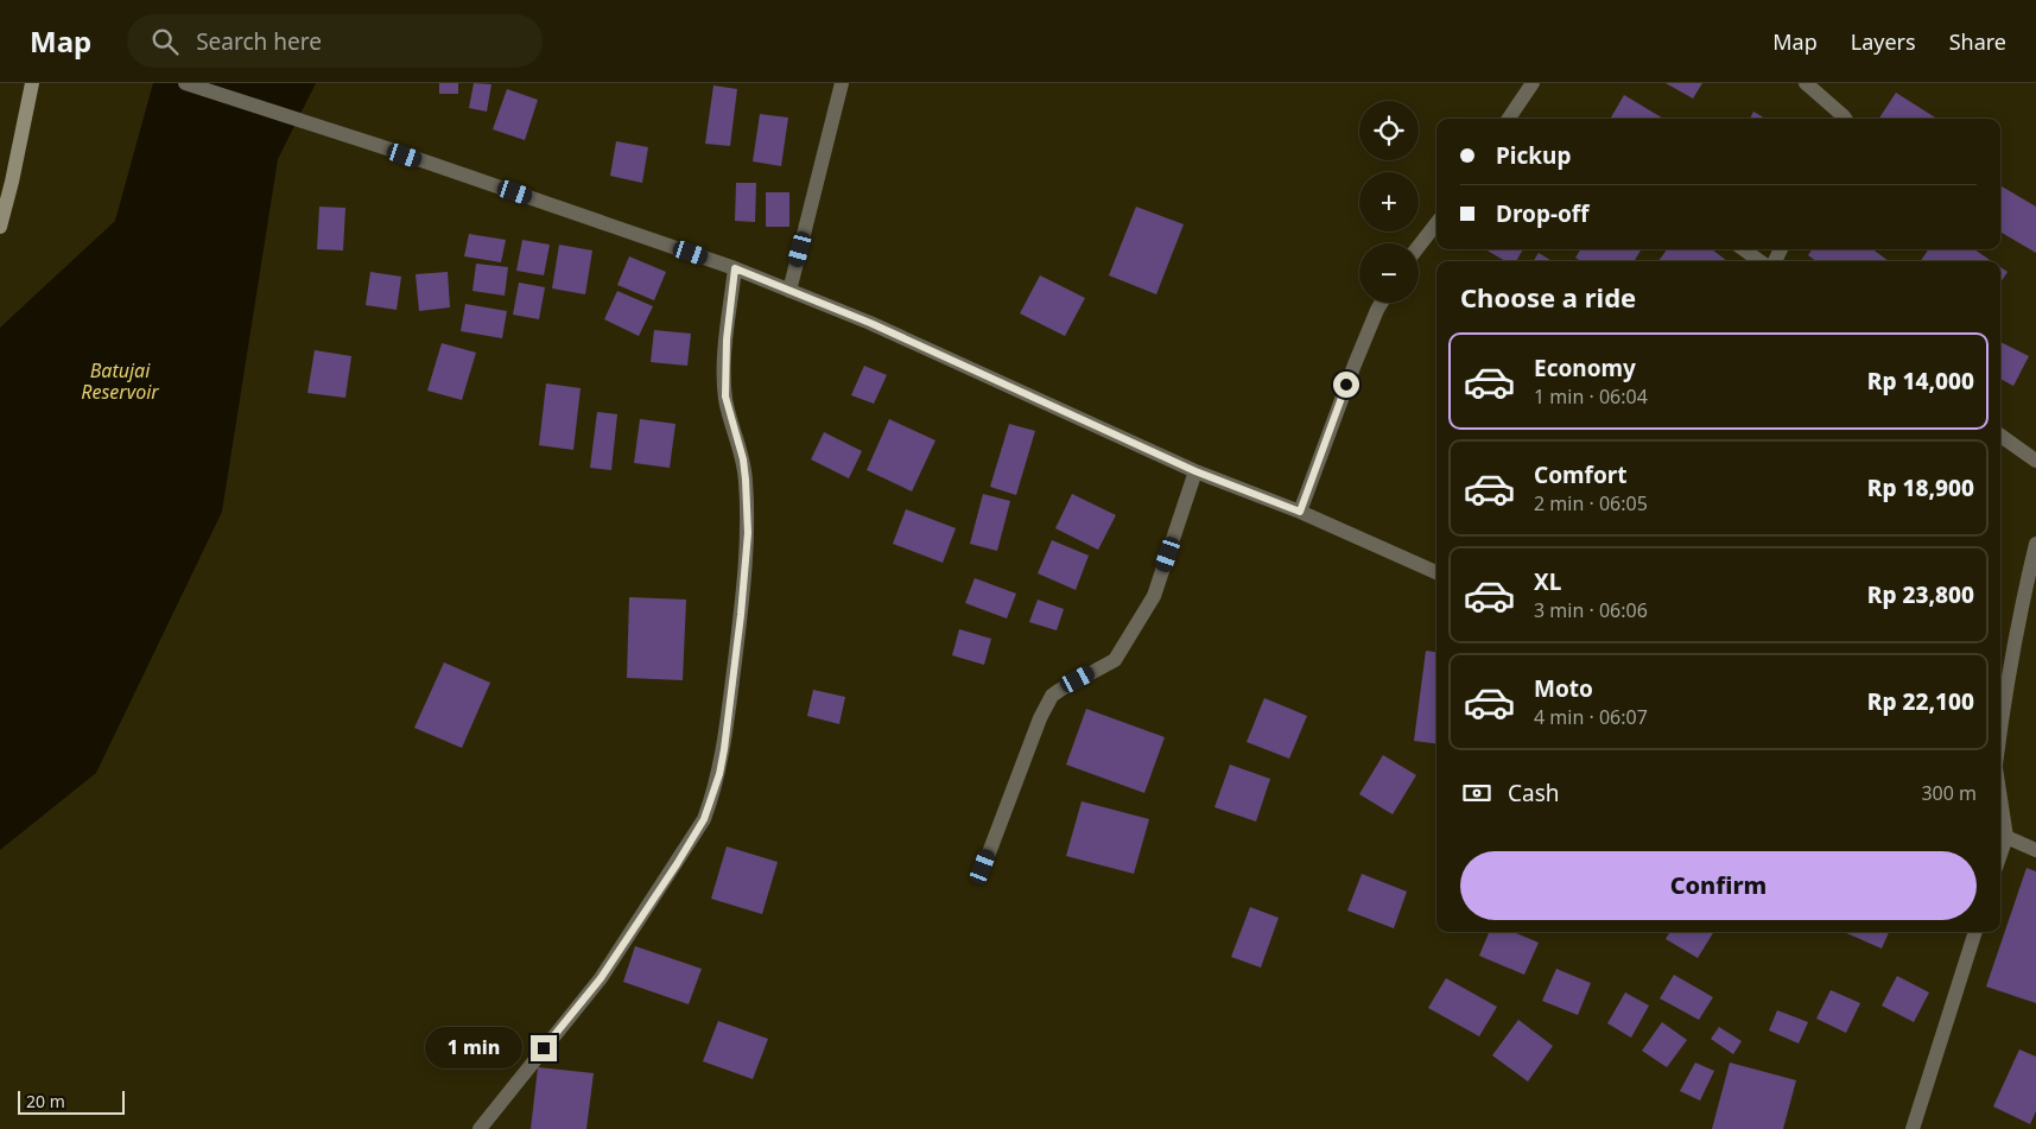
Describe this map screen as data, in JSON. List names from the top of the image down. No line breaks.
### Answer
{"water":["Batujai Reservoir"],"scale_bar":"20 m","page":{"header":"Map","search":"Search here","nav":["Map","Layers","Share"],"map_buttons":["+","−"],"banner":["Pickup","Drop-off"],"heading":"Choose a ride","list":[{"name":"Economy","note":"1 min · 06:04","value":"Rp 14,000"},{"name":"Comfort","note":"2 min · 06:05","value":"Rp 18,900"},{"name":"XL","note":"3 min · 06:06","value":"Rp 23,800"},{"name":"Moto","note":"4 min · 06:07","value":"Rp 22,100"}],"pay":["Cash","300 m"],"buttons":"Confirm","bubble":"1 min","scale":"20 m"}}
